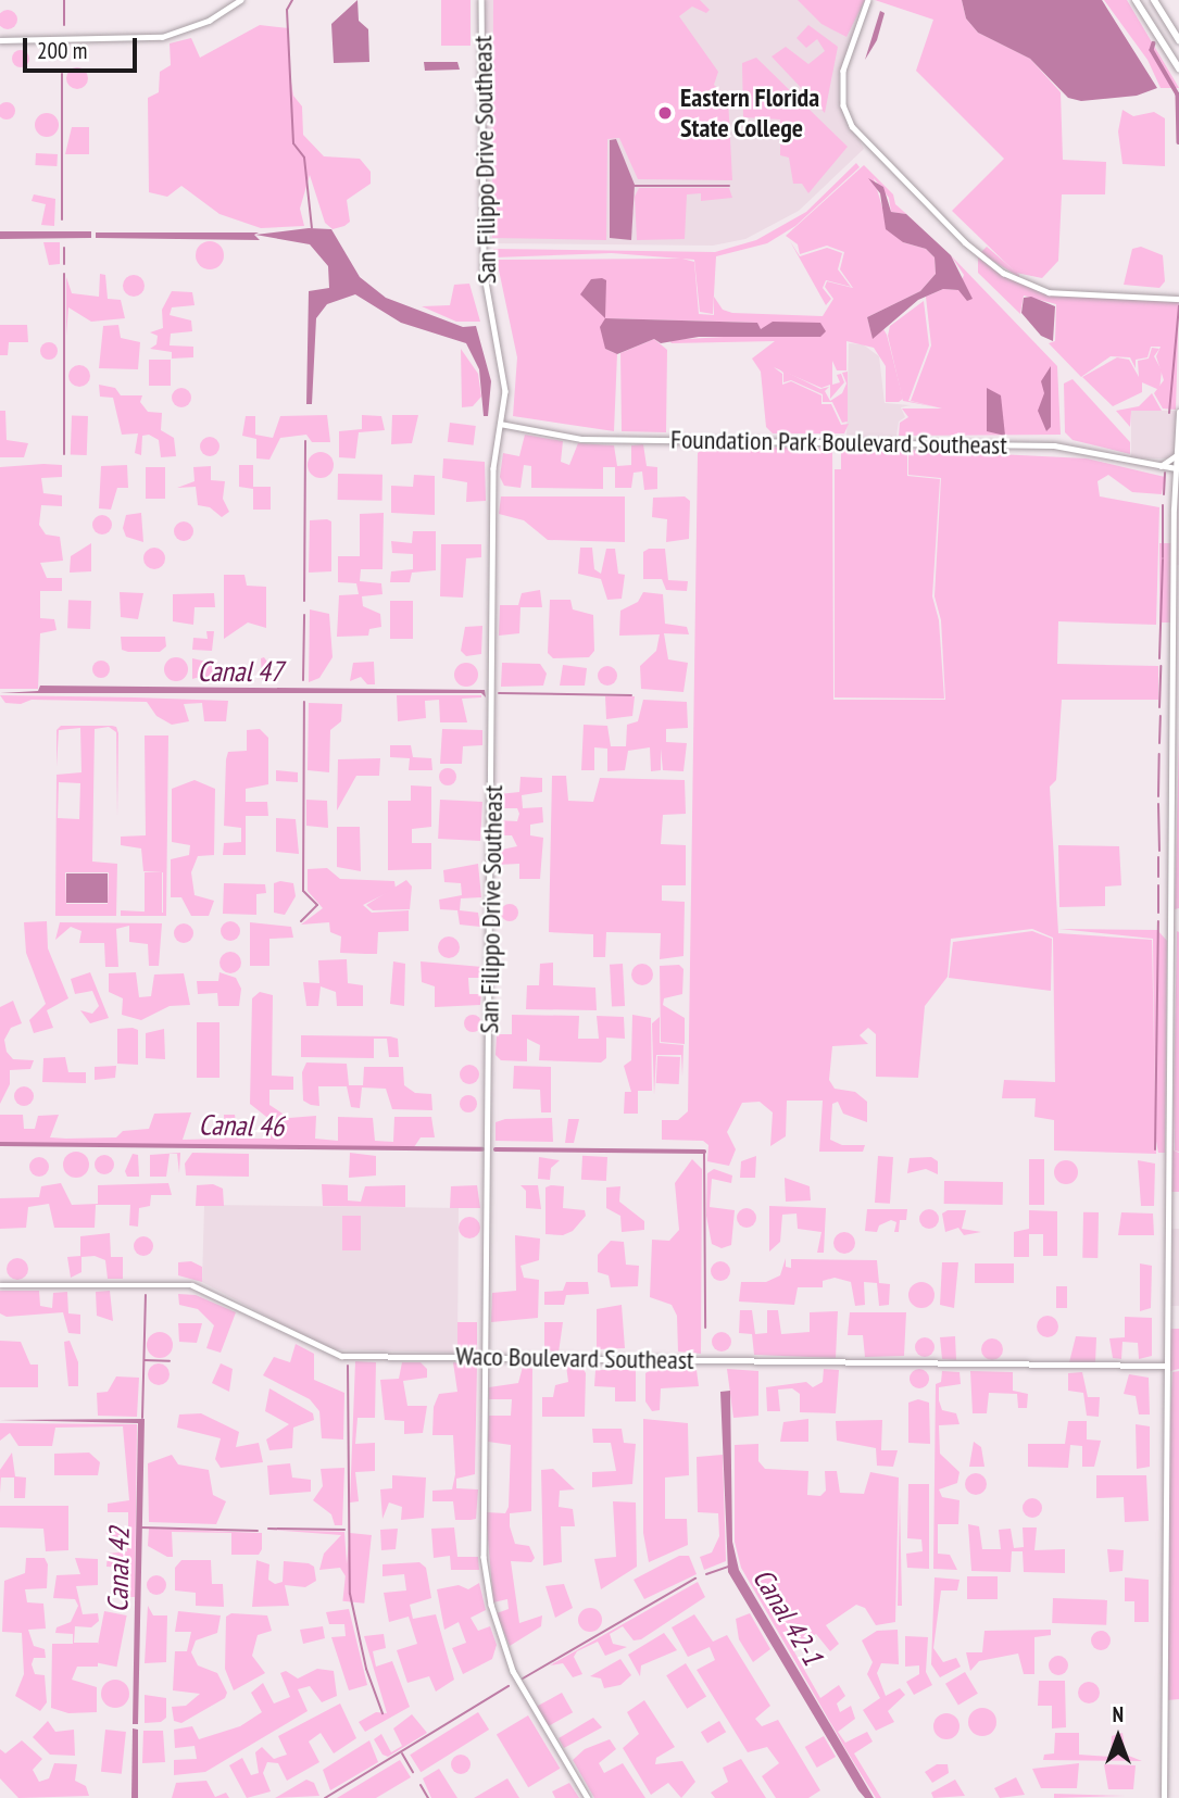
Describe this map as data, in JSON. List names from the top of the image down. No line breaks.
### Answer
{"streets":{"street":["San Filippo Drive Southeast","Foundation Park Boulevard Southeast","Waco Boulevard Southeast"]},"crossings":[["San Filippo Drive Southeast","Foundation Park Boulevard Southeast"],["San Filippo Drive Southeast","Waco Boulevard Southeast"]],"water":["Canal 47","Canal 46","Canal 42","Canal 42-1"],"places":["Eastern Florida State College"],"scale_bar":"200 m","north":"top"}
